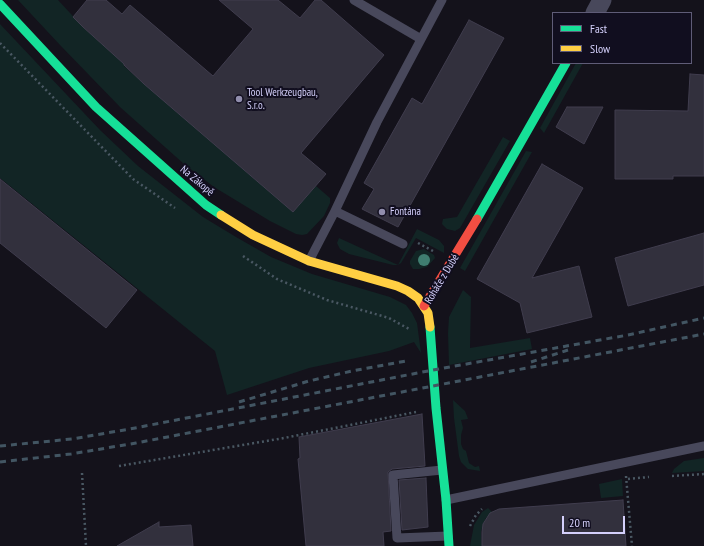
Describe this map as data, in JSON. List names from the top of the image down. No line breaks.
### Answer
{"streets":{"street":["Na Zákopě","Roháče z Dubé"]},"crossings":[["Na Zákopě","Roháče z Dubé"]],"places":["Tool Werkzeugbau, S.r.o.","Fontána"],"legend":["Fast","Slow"],"scale_bar":"20 m"}
